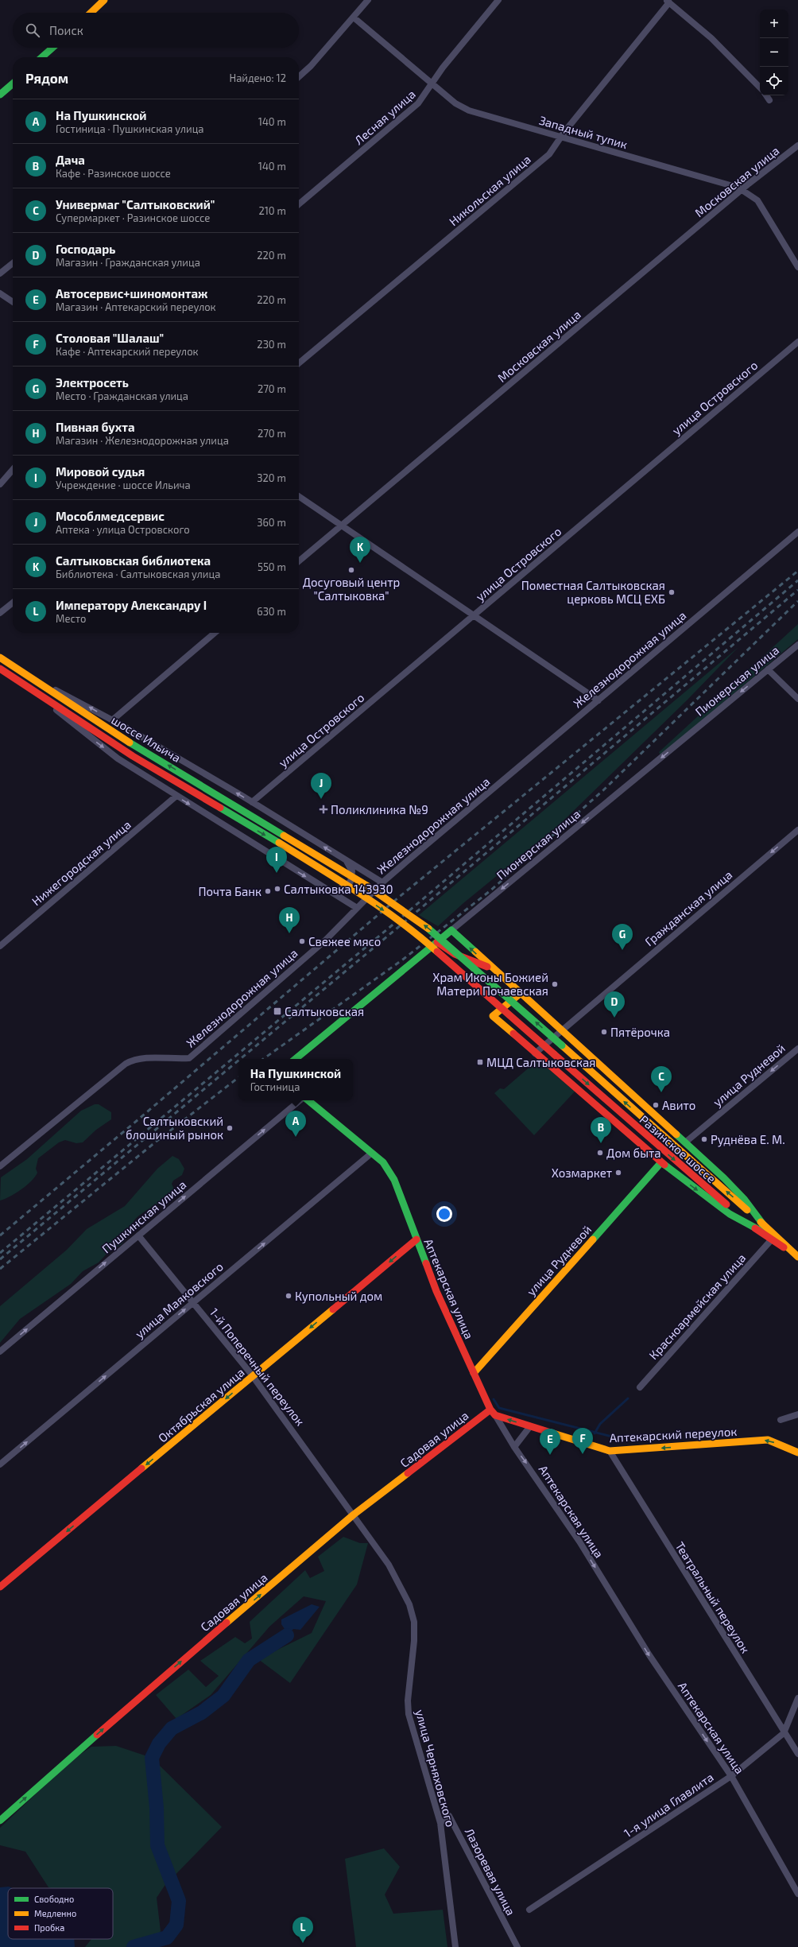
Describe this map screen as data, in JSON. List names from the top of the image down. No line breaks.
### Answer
{"streets":{"street":["Лесная улица","Западный тупик","Московская улица","Никольская улица","улица Островского","Железнодорожная улица","Пионерская улица","шоссе Ильича","Нижегородская улица","Гражданская улица","улица Рудневой","Разинское шоссе","Пушкинская улица","Аптекарская улица","улица Маяковского","Красноармейская улица","1-й Поперечный переулок","Октябрьская улица","Аптекарский переулок","Садовая улица","Театральный переулок","улица Черняховского","1-я улица Главлита","Лазоревая улица"]},"crossings":[["Лесная улица","Западный тупик"],["Западный тупик","Московская улица"],["Западный тупик","Никольская улица"],["шоссе Ильича","Разинское шоссе"],["улица Рудневой","Аптекарская улица"],["Разинское шоссе","Красноармейская улица"],["Пушкинская улица","1-й Поперечный переулок"],["Аптекарская улица","улица Маяковского"],["Аптекарская улица","Октябрьская улица"],["Аптекарская улица","Аптекарский переулок"],["Аптекарская улица","Садовая улица"],["Аптекарская улица","1-я улица Главлита"],["улица Маяковского","1-й Поперечный переулок"],["1-й Поперечный переулок","Октябрьская улица"],["1-й Поперечный переулок","Садовая улица"],["1-й Поперечный переулок","улица Черняховского"],["Аптекарский переулок","Садовая улица"],["Аптекарский переулок","Театральный переулок"],["Садовая улица","улица Черняховского"],["Театральный переулок","1-я улица Главлита"],["улица Черняховского","Лазоревая улица"]],"one_way":["Пионерская улица","Гражданская улица","Пушкинская улица","Аптекарская улица","улица Маяковского","Октябрьская улица","Аптекарский переулок","Садовая улица"],"places":{"other":["Досуговый центр \"Салтыковка\"","Поместная Салтыковская церковь МСЦ ЕХБ","Салтыковка 143930","Почта Банк","Свежее мясо","Храм Иконы Божией Матери Почаевская","Пятёрочка","Авито","Салтыковский блошиный рынок","Руднёва Е. М.","Дом быта","Хозмаркет","Купольный дом"],"health":["Поликлиника №9"],"transit":["Салтыковская","МЦД Салтыковская"]},"legend":["Свободно","Медленно","Пробка"],"page":{"map_buttons":["+","−"],"search":"Поиск","heading":["Рядом","Найдено: 12"],"list":[{"mark":"A","name":"На Пушкинской","note":"Гостиница · Пушкинская улица","value":"140 m"},{"mark":"B","name":"Дача","note":"Кафе · Разинское шоссе","value":"140 m"},{"mark":"C","name":"Универмаг \"Салтыковский\"","note":"Супермаркет · Разинское шоссе","value":"210 m"},{"mark":"D","name":"Господарь","note":"Магазин · Гражданская улица","value":"220 m"},{"mark":"E","name":"Автосервис+шиномонтаж","note":"Магазин · Аптекарский переулок","value":"220 m"},{"mark":"F","name":"Столовая \"Шалаш\"","note":"Кафе · Аптекарский переулок","value":"230 m"},{"mark":"G","name":"Электросеть","note":"Место · Гражданская улица","value":"270 m"},{"mark":"H","name":"Пивная бухта","note":"Магазин · Железнодорожная улица","value":"270 m"},{"mark":"I","name":"Мировой судья","note":"Учреждение · шоссе Ильича","value":"320 m"},{"mark":"J","name":"Мособлмедсервис","note":"Аптека · улица Островского","value":"360 m"},{"mark":"K","name":"Салтыковская библиотека","note":"Библиотека · Салтыковская улица","value":"550 m"},{"mark":"L","name":"Императору Александру I","note":"Место","value":"630 m"}],"pins":["K","J","I","H","G","D","C","A","B","F","E","L"],"popup":["На Пушкинской","Гостиница"]}}
